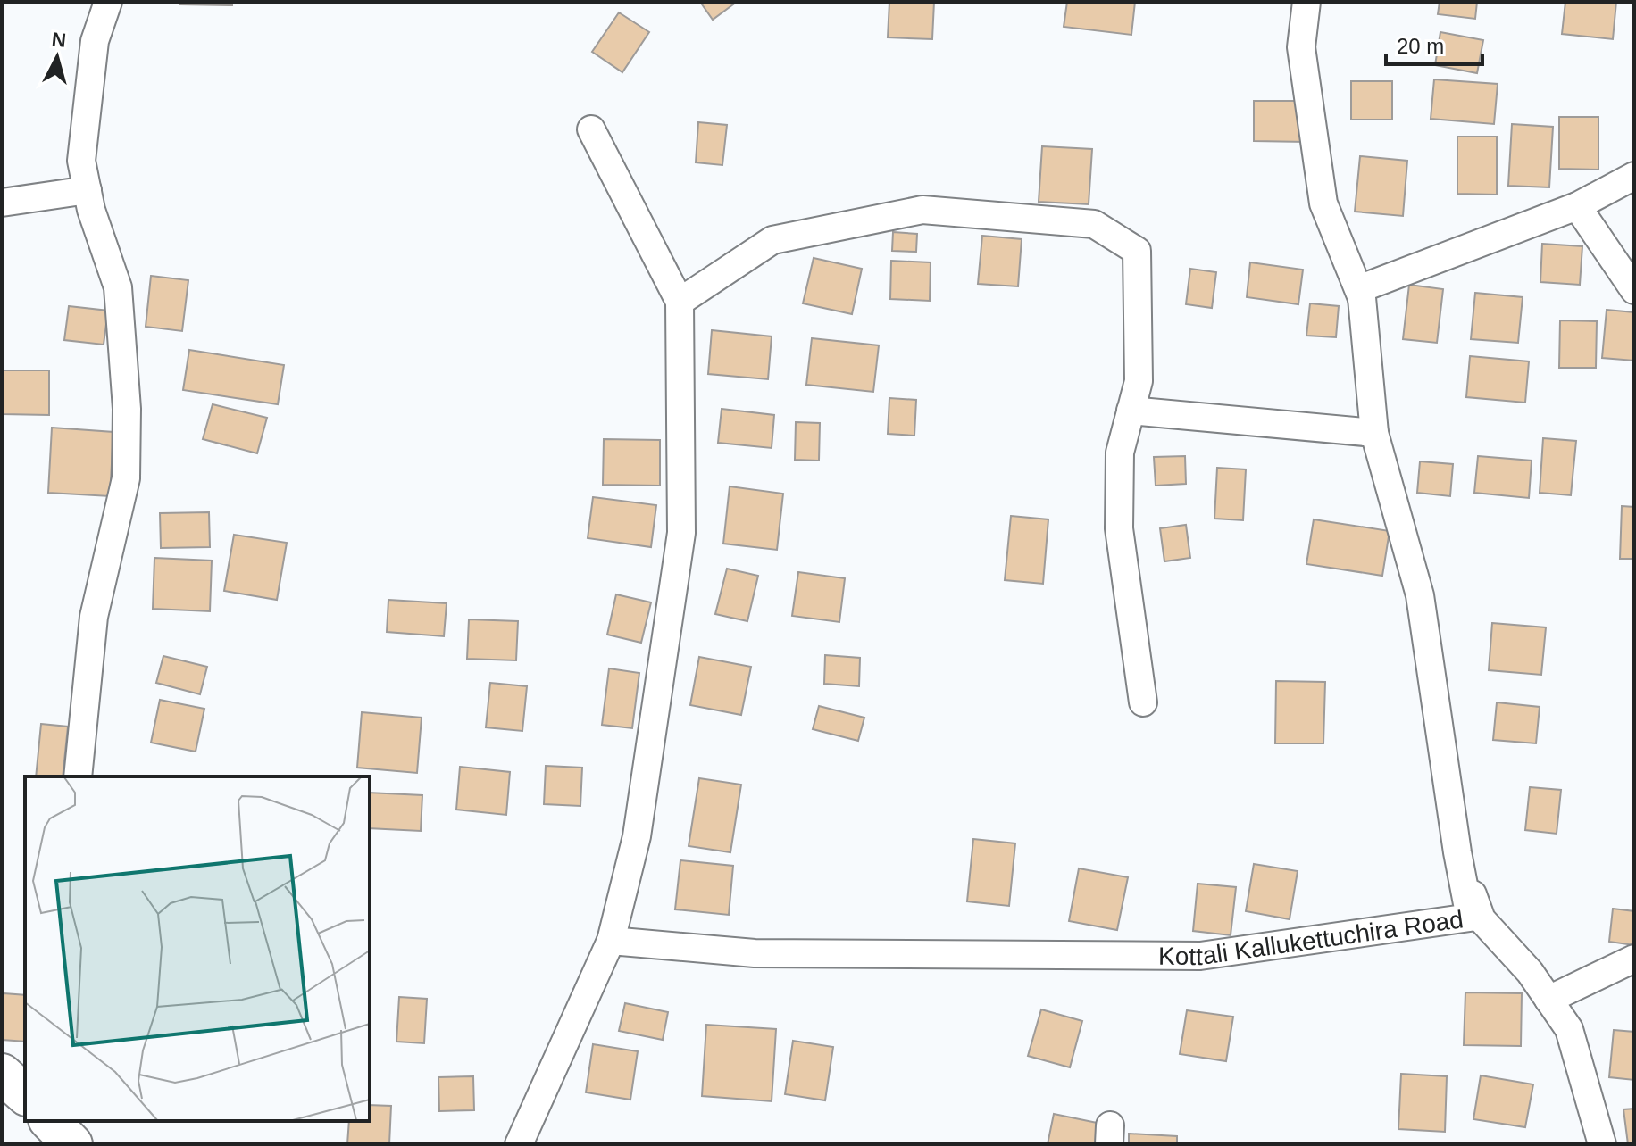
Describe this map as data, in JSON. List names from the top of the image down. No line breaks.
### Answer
{"streets":{"street":["Kottali Kallukettuchira Road"]},"scale_bar":"20 m","north":"top"}
